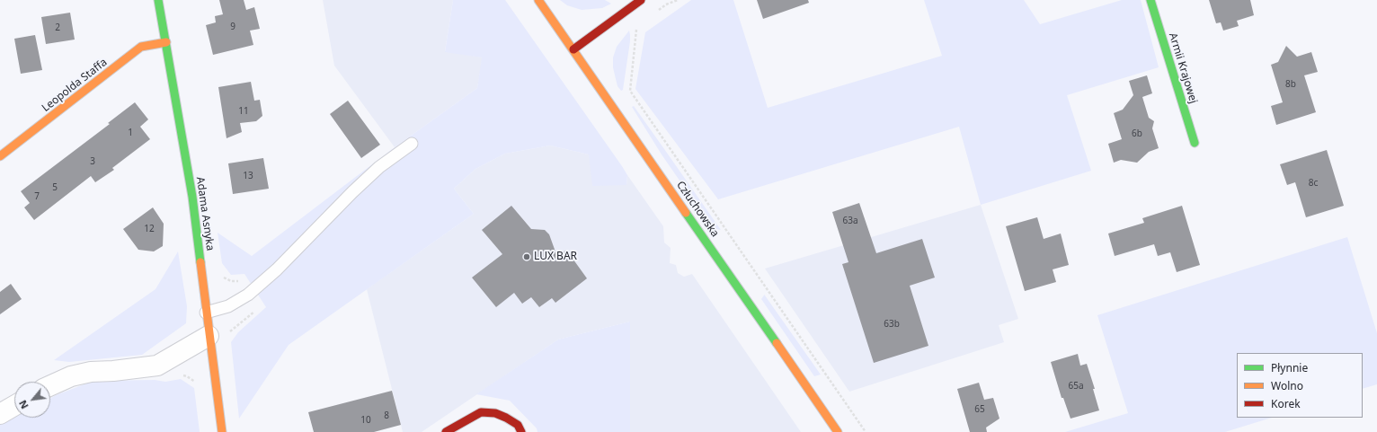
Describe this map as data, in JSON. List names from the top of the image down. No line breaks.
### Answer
{"streets":{"street":["Armii Krajowej","Leopolda Staffa","Człuchowska","Adama Asnyka"]},"crossings":[["Leopolda Staffa","Adama Asnyka"]],"places":["LUX BAR"],"house_numbers":["9","2","8b","11","1","6b","3","13","8c","5","7","63a","12","63b","65a","65","8","10"],"legend":["Płynnie","Wolno","Korek"],"north":"bottom left"}
